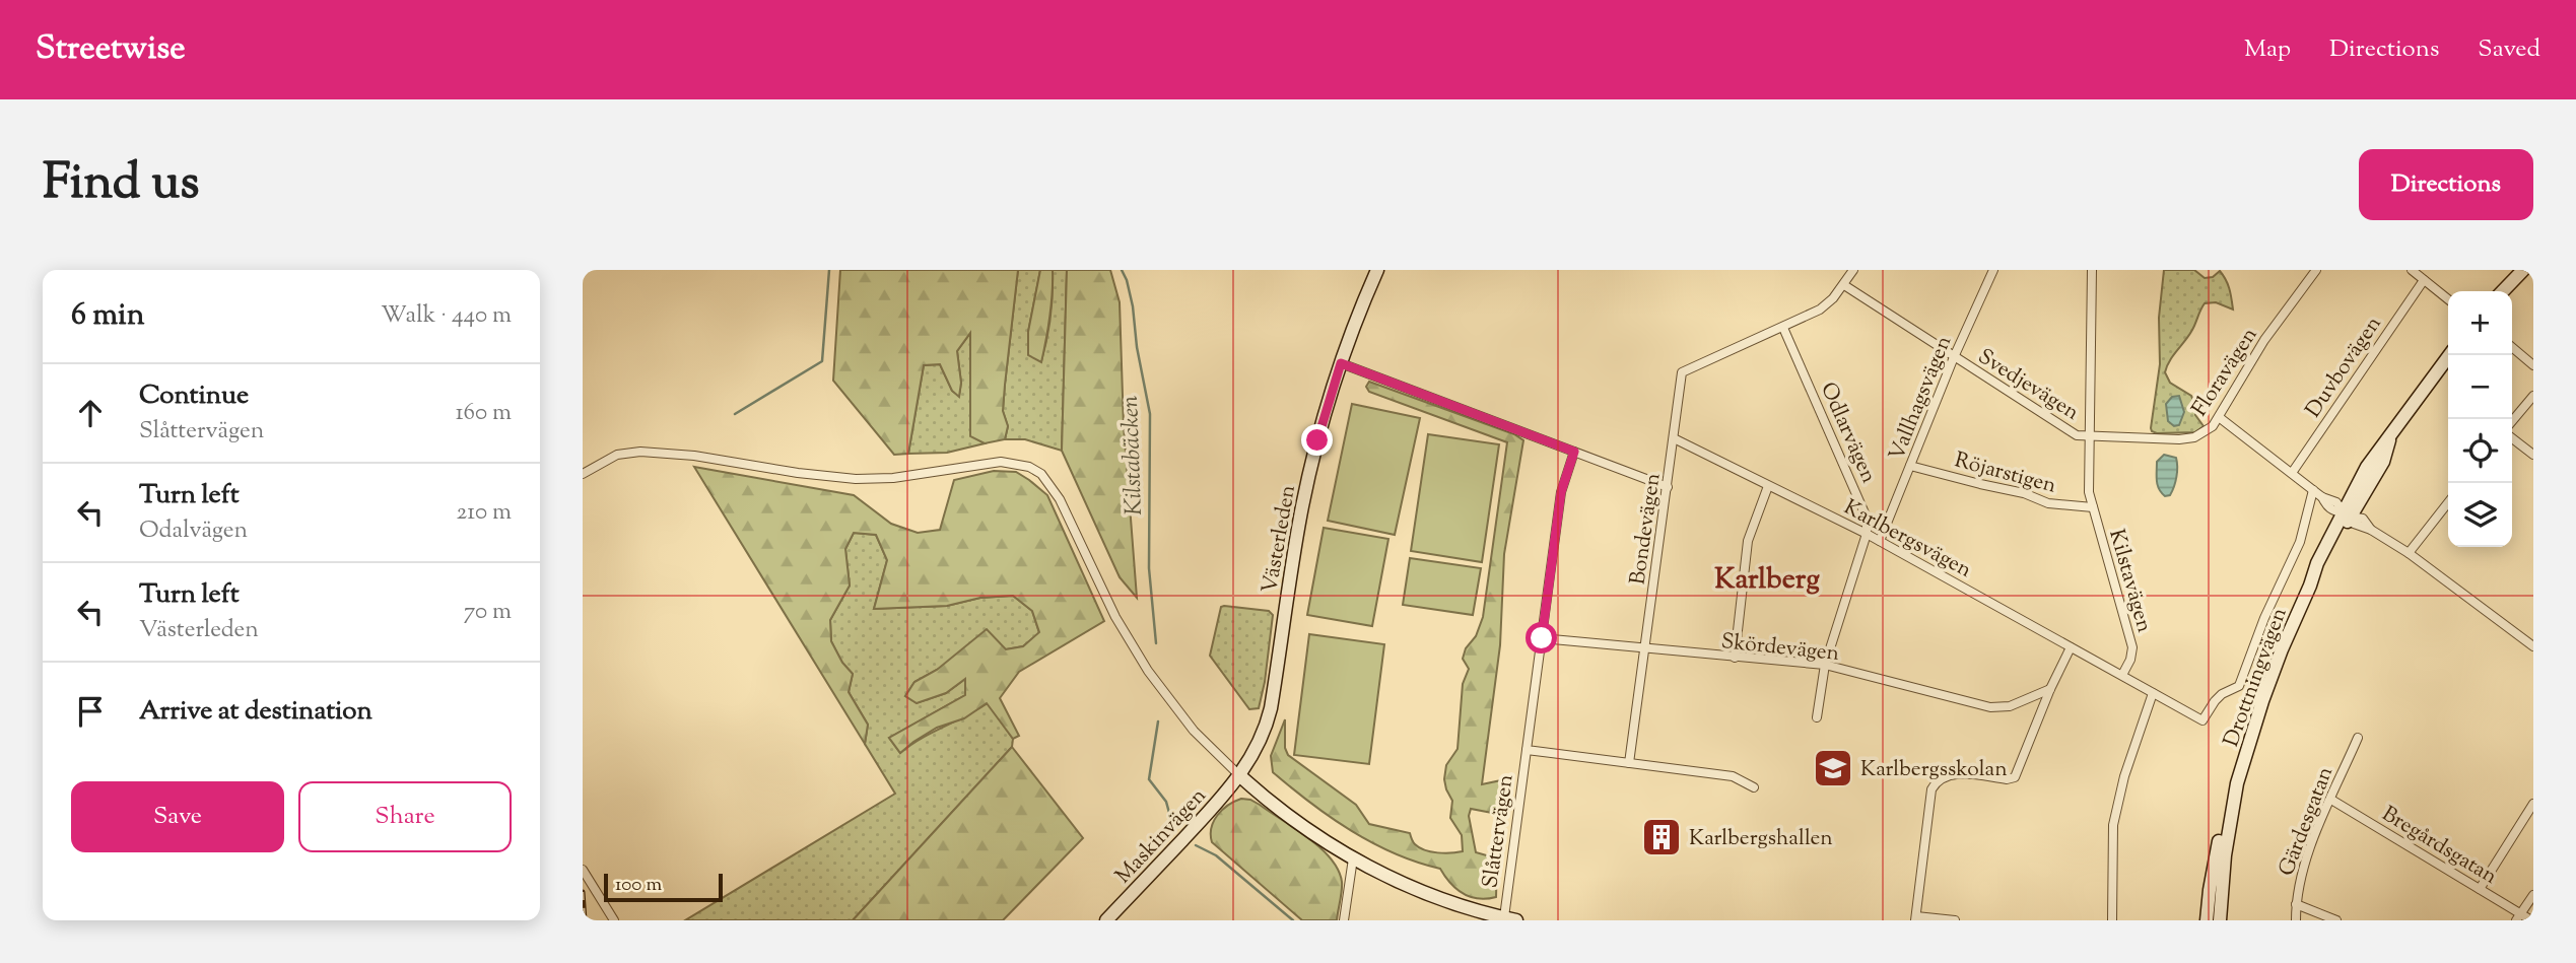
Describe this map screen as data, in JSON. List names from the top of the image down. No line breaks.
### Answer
{"streets":{"street":["Duvbovägen","Floravägen","Svedjevägen","Vallhagsvägen","Odlarvägen","Röjarstigen","Bondevägen","Karlbergsvägen","Västerleden","Kilstavägen","Skördevägen","Drottningvägen","Gärdesgatan","Slåttervägen","Maskinvägen","Bregårdsgatan"]},"crossings":[["Floravägen","Svedjevägen"],["Floravägen","Kilstavägen"],["Svedjevägen","Vallhagsvägen"],["Svedjevägen","Bondevägen"],["Svedjevägen","Kilstavägen"],["Vallhagsvägen","Röjarstigen"],["Vallhagsvägen","Karlbergsvägen"],["Odlarvägen","Bondevägen"],["Odlarvägen","Karlbergsvägen"],["Odlarvägen","Skördevägen"],["Röjarstigen","Kilstavägen"],["Bondevägen","Karlbergsvägen"],["Bondevägen","Skördevägen"],["Bondevägen","Slåttervägen"],["Karlbergsvägen","Kilstavägen"],["Västerleden","Maskinvägen"],["Skördevägen","Slåttervägen"],["Gärdesgatan","Bregårdsgatan"]],"districts":["Karlberg"],"water":["Kilstabäcken"],"places":{"school or university":["Karlbergsskolan"],"building":["Karlbergshallen"]},"scale_bar":"100 m","page":{"header":"Streetwise","nav":["Map","Directions","Saved"],"title":"Find us","buttons":["Directions",["Save","Share"]],"heading":["6 min","Walk · 440 m"],"map_buttons":["+","−"],"list":[["Continue","Slåttervägen","160 m"],["Turn left","Odalvägen","210 m"],["Turn left","Västerleden","70 m"],"Arrive at destination"],"scale":"100 m"}}
